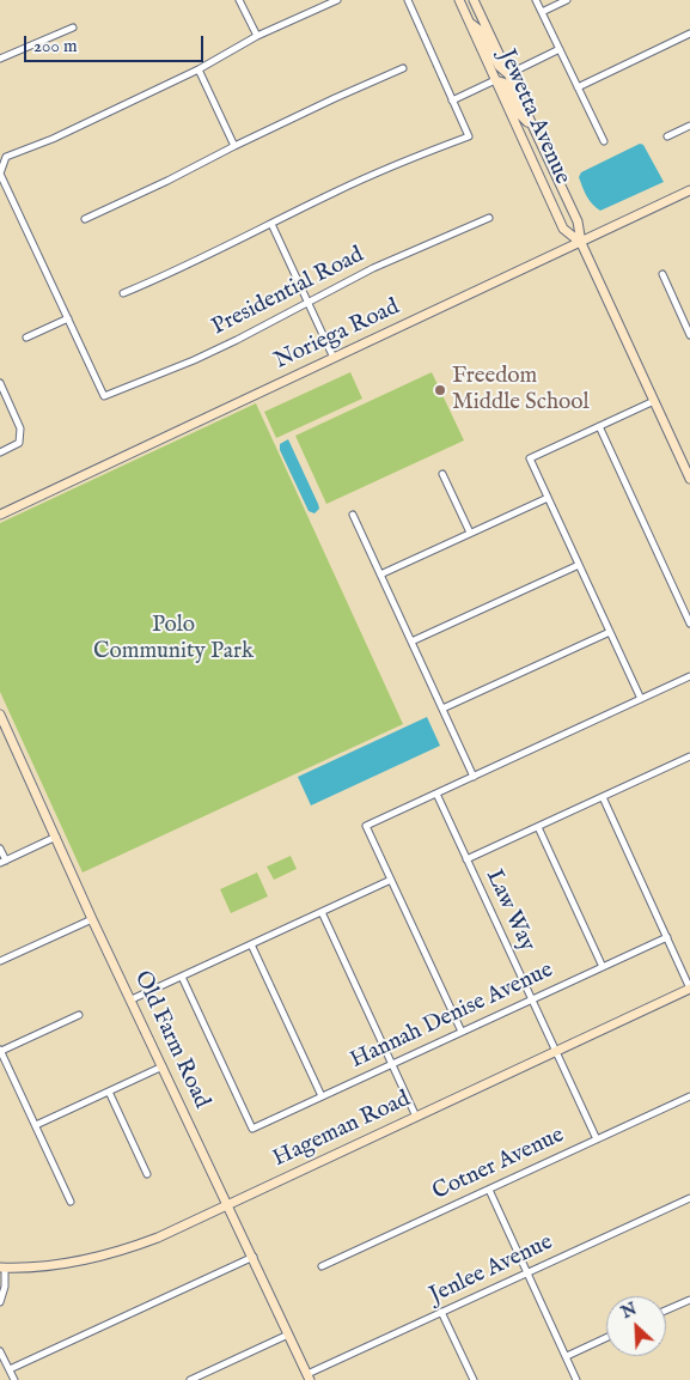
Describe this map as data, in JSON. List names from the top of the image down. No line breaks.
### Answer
{"streets":{"street":["Jewetta Avenue","Presidential Road","Noriega Road","Law Way","Hannah Denise Avenue","Old Farm Road","Hageman Road","Cotner Avenue","Jenlee Avenue"]},"crossings":[["Jewetta Avenue","Noriega Road"],["Law Way","Hannah Denise Avenue"],["Law Way","Hageman Road"],["Law Way","Cotner Avenue"],["Old Farm Road","Hageman Road"],["Old Farm Road","Jenlee Avenue"]],"parks":["Polo Community Park"],"places":["Freedom Middle School"],"scale_bar":"200 m","north":"top left"}
